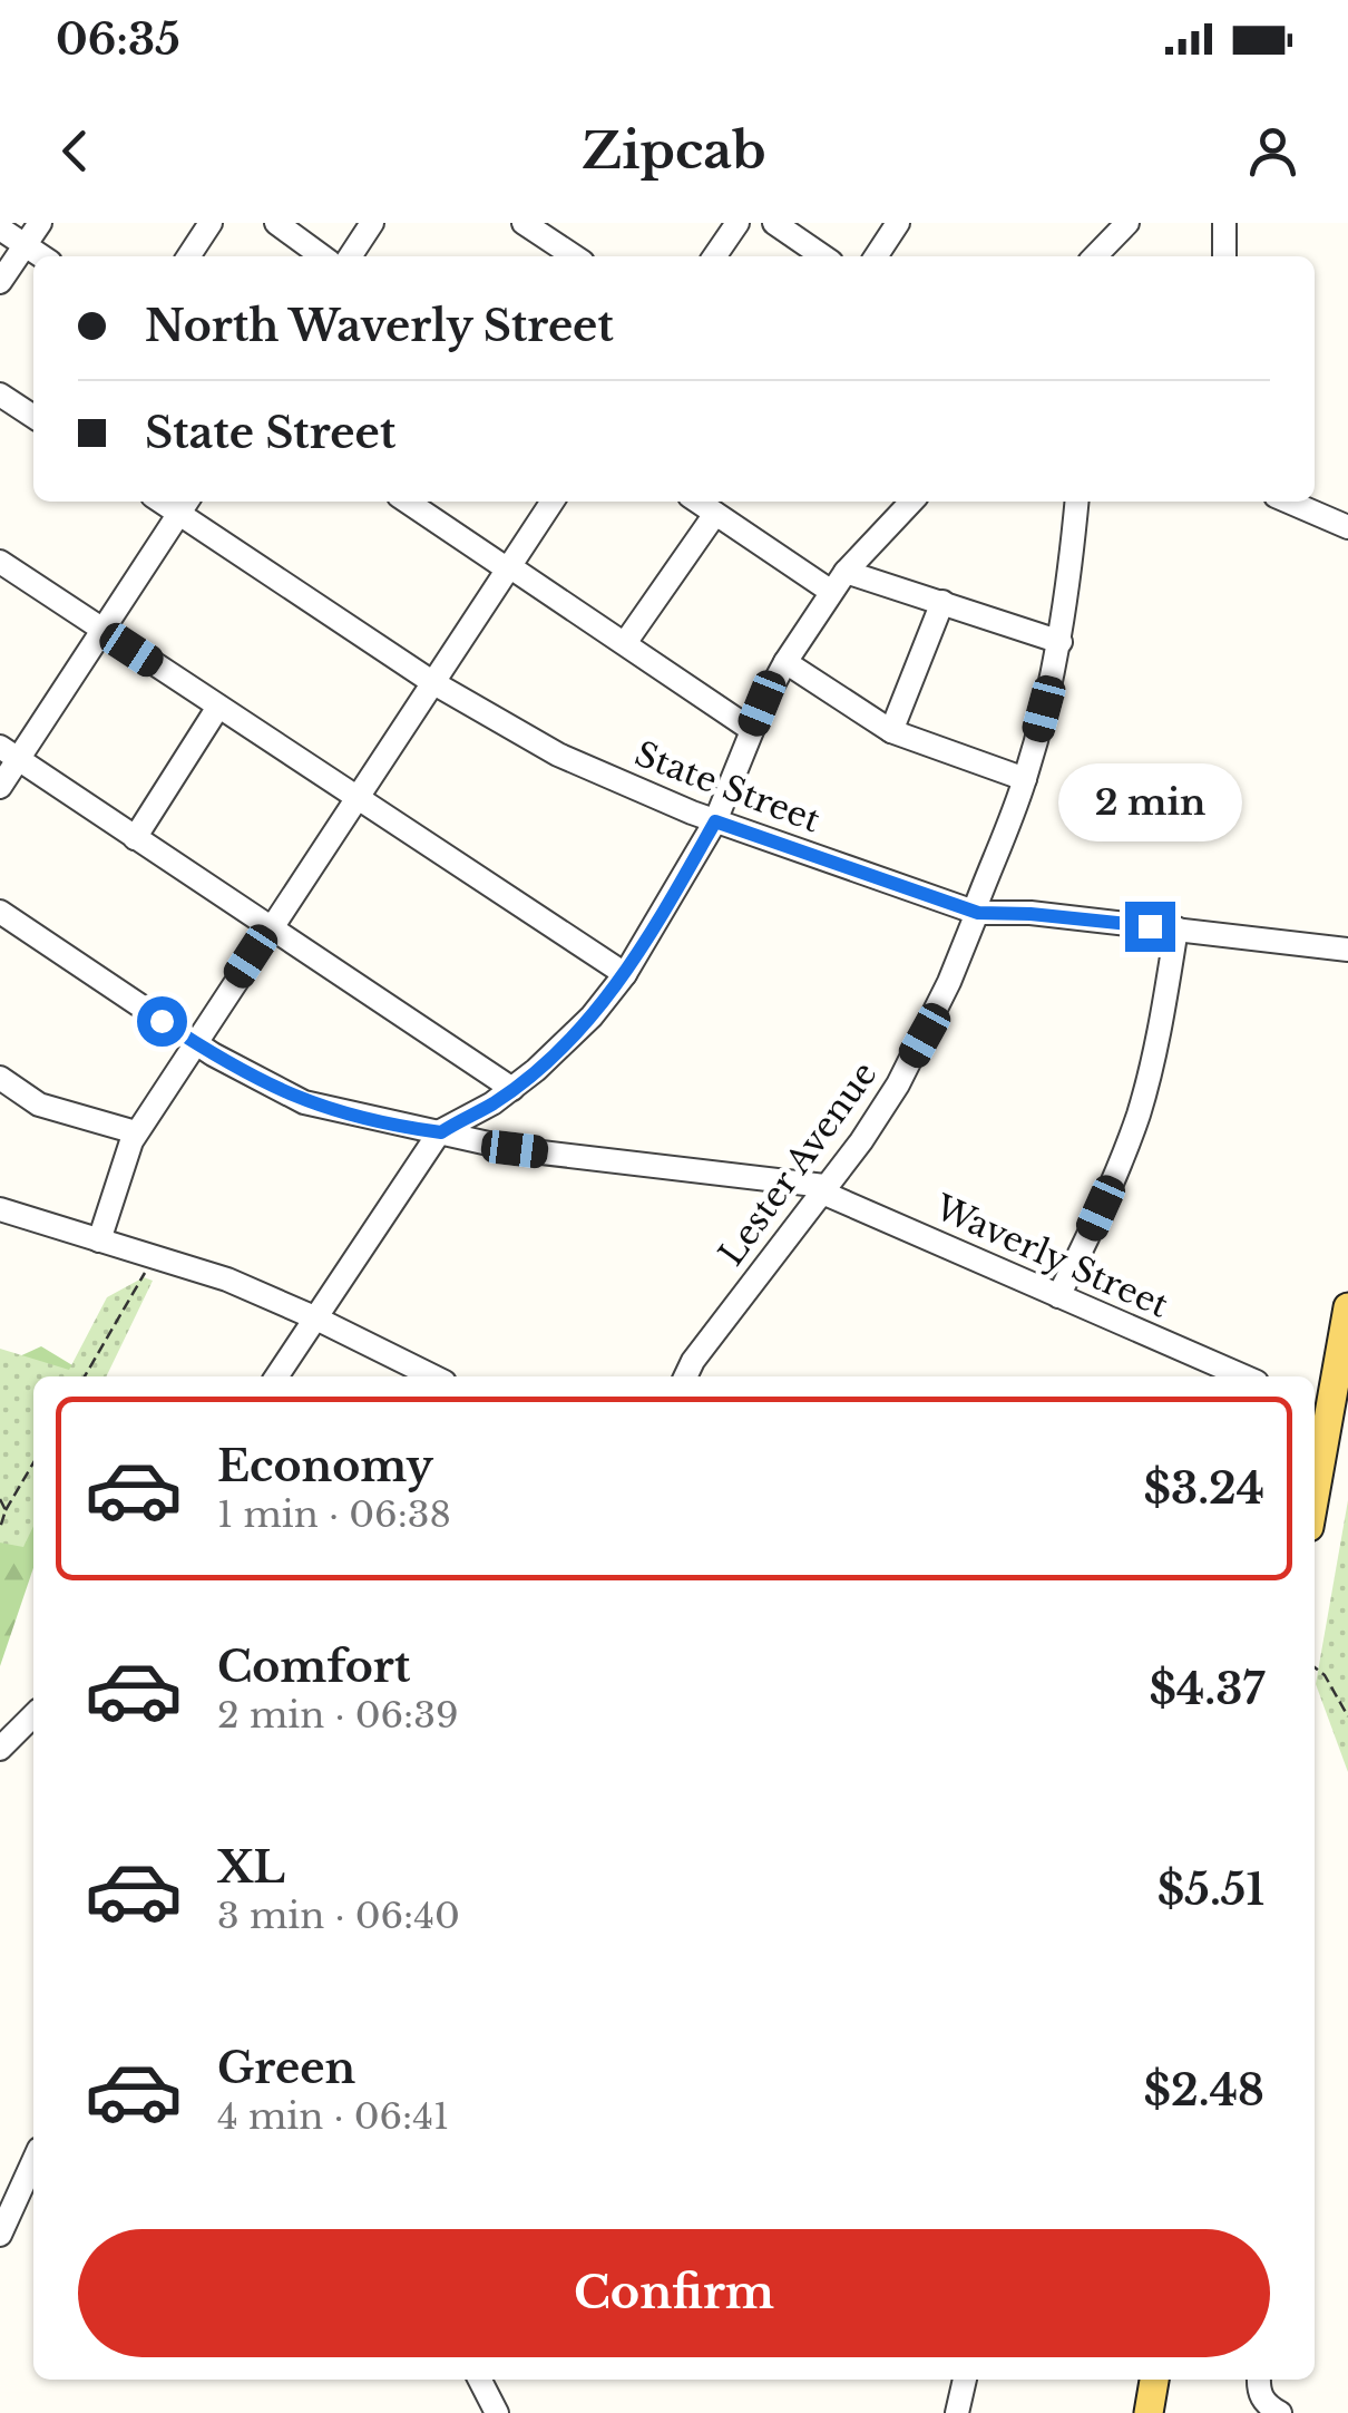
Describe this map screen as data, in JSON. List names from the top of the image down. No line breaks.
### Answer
{"streets":{"street":["State Street","Lester Avenue","Waverly Street"]},"crossings":[["State Street","Lester Avenue"],["Lester Avenue","Waverly Street"]],"page":{"status":"06:35","header":"Zipcab","banner":["North Waverly Street","State Street"],"bubble":"2 min","list":[{"name":"Economy","note":"1 min · 06:38","value":"$3.24"},{"name":"Comfort","note":"2 min · 06:39","value":"$4.37"},{"name":"XL","note":"3 min · 06:40","value":"$5.51"},{"name":"Green","note":"4 min · 06:41","value":"$2.48"}],"buttons":"Confirm"}}
